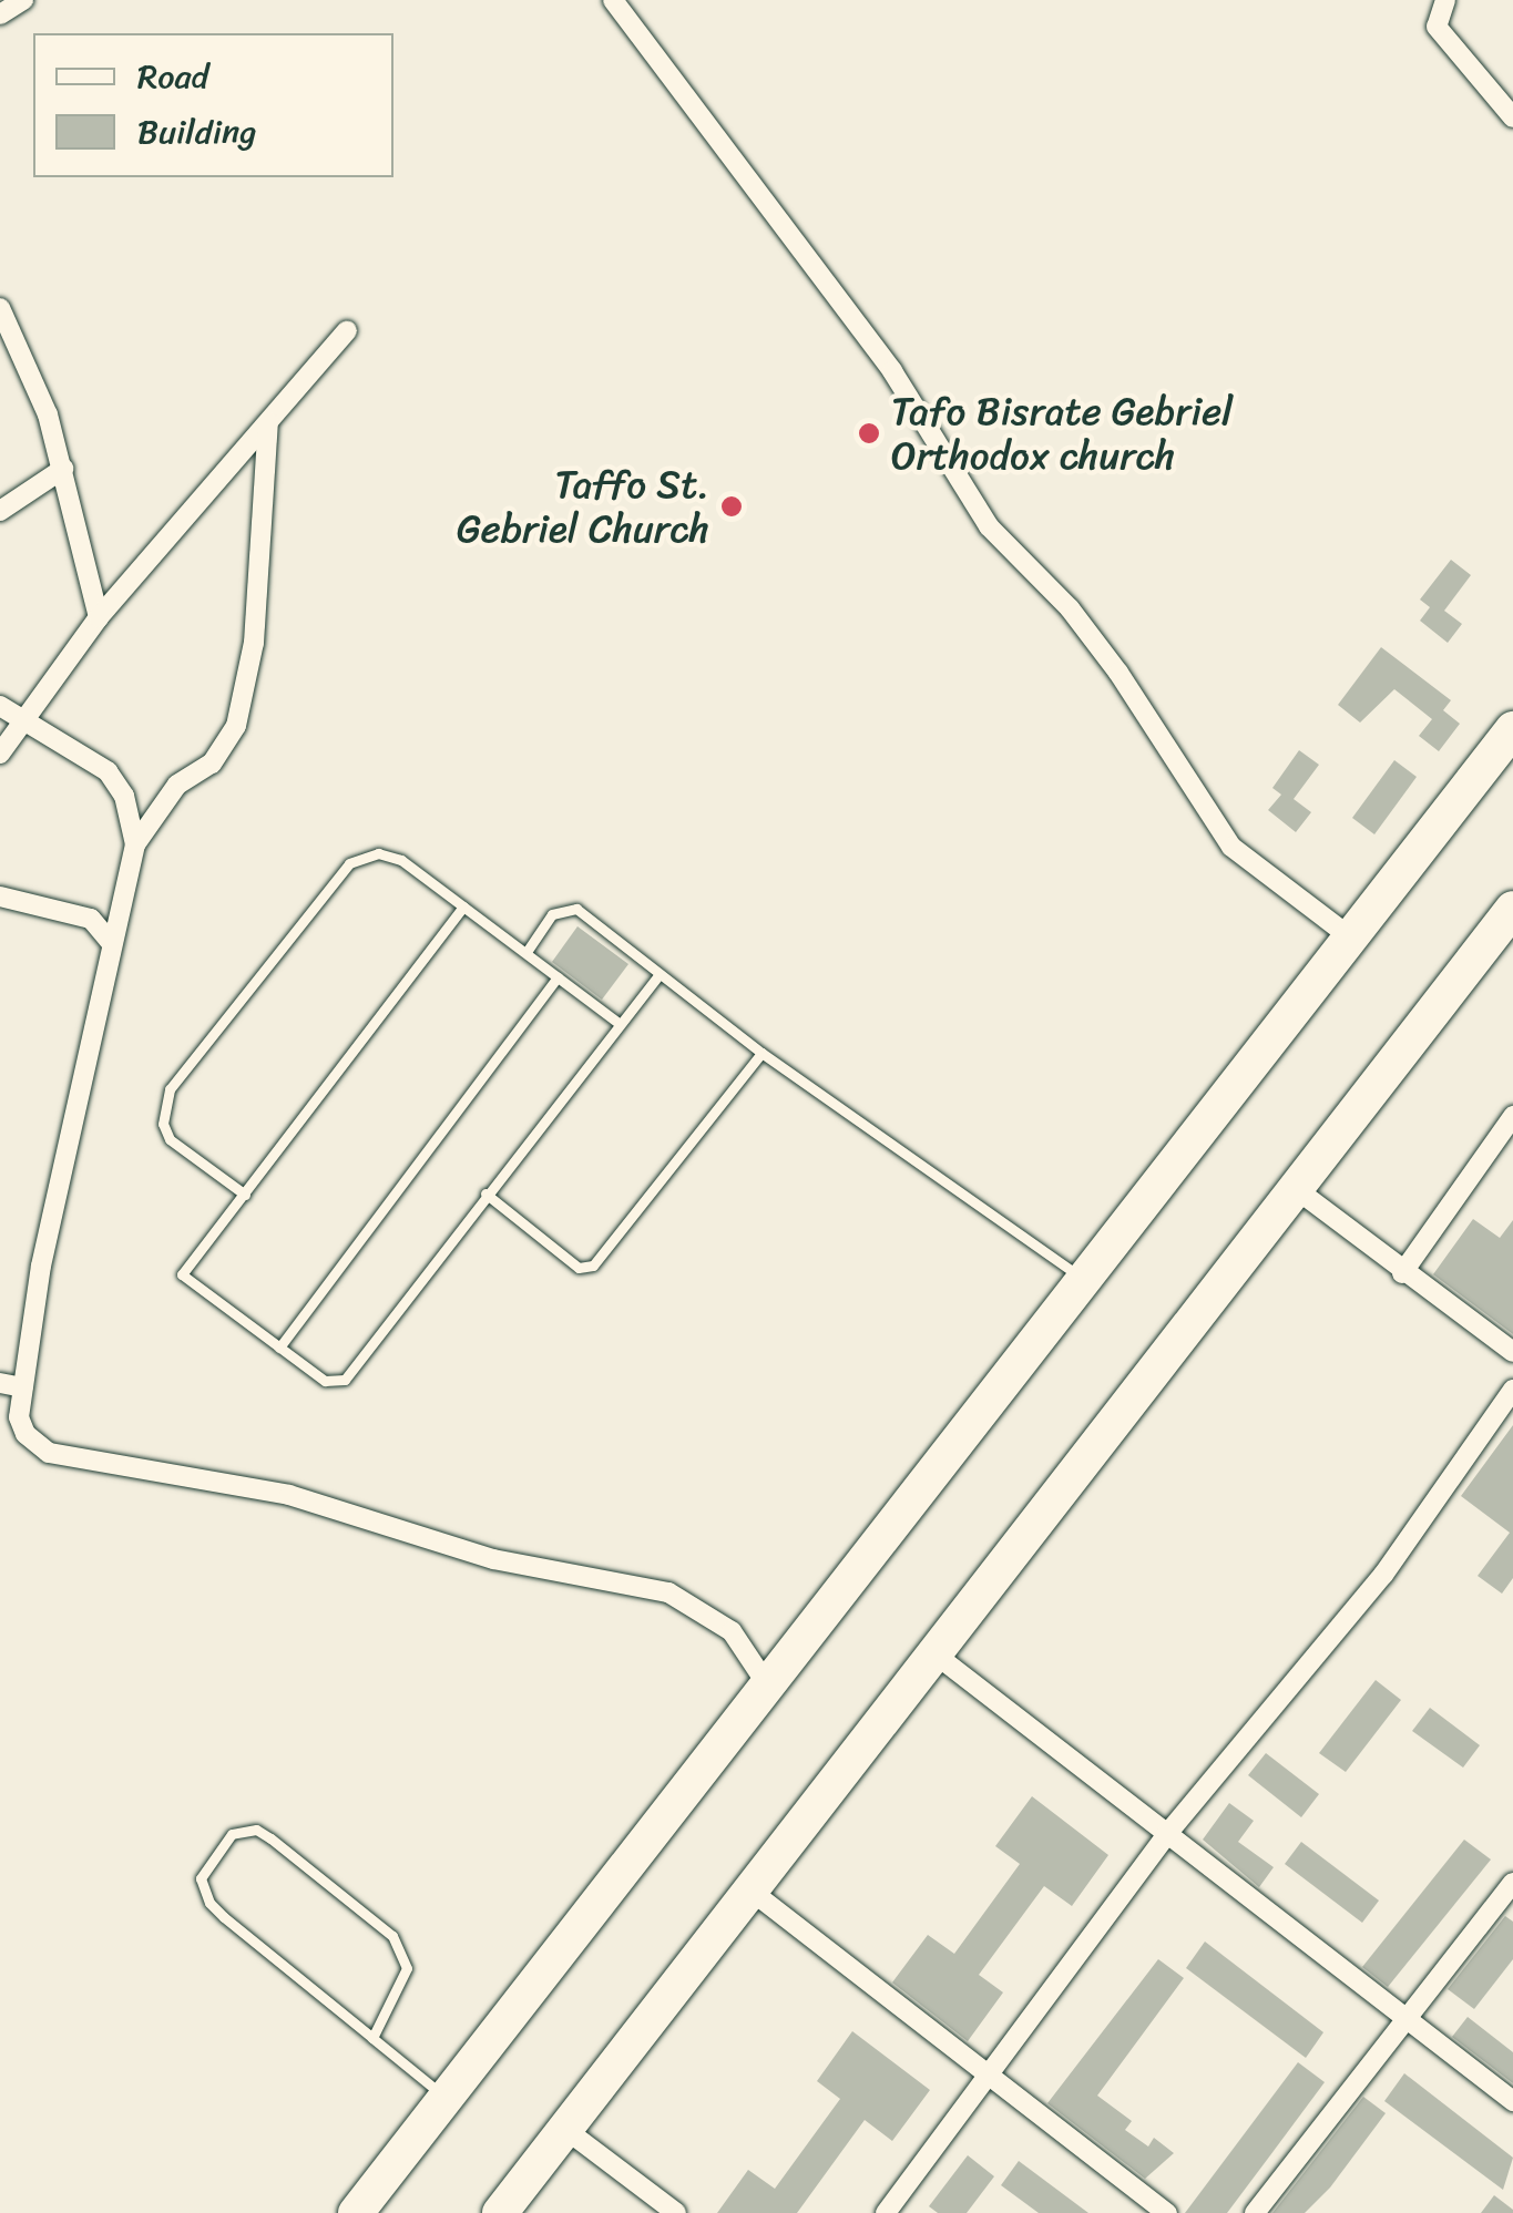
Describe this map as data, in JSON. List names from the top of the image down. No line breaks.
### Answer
{"places":["Tafo Bisrate Gebriel Orthodox church","Taffo St. Gebriel Church"],"legend":["Road","Building"]}
